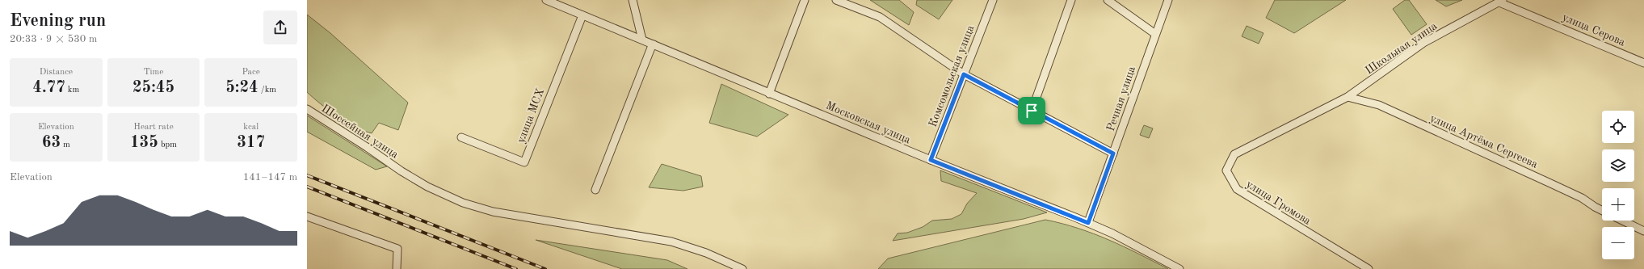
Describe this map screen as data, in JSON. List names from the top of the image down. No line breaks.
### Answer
{"streets":{"street":["улица Серова","Школьная улица","Комсомольская улица","Речная улица","улица МСХ","Московская улица","Шоссейная улица","улица Артёма Сергеева","улица Громова"]},"crossings":[["улица Серова","Школьная улица"],["Школьная улица","улица Артёма Сергеева"],["Школьная улица","улица Громова"],["Комсомольская улица","Московская улица"],["Речная улица","Московская улица"],["улица МСХ","Московская улица"],["улица Артёма Сергеева","улица Громова"]],"page":{"heading":["Evening run","20:33 · 9 × 530 m"],"stats":[["Distance","4.77 km"],["Time","25:45"],["Pace","5:24 /km"],["Elevation","63 m"],["Heart rate","135 bpm"],["kcal","317"]],"map_buttons":["+","−"],"chart":["Elevation","141–147 m"]}}
